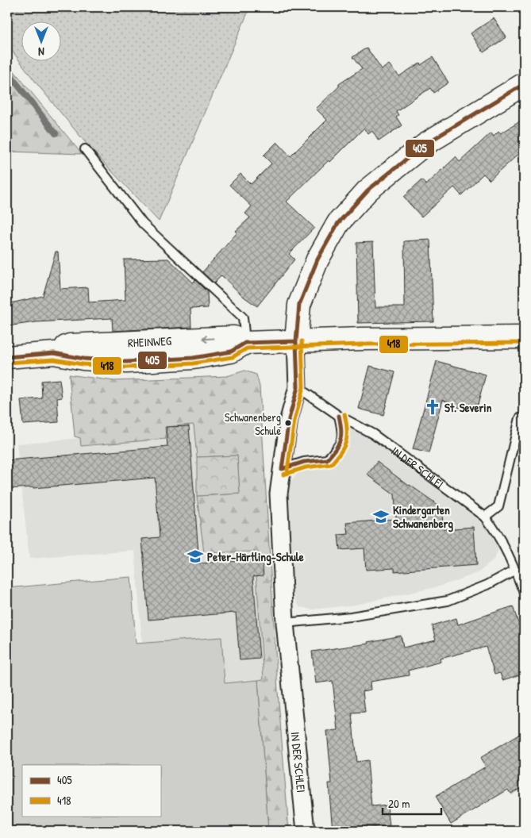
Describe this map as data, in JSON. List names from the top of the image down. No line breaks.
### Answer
{"streets":{"main road":["RHEINWEG"],"street":["IN DER SCHLEI"]},"crossings":[["RHEINWEG","IN DER SCHLEI"]],"places":{"church":["St. Severin"],"other":["Schwanenberg Schule"],"school or university":["Kindergarten Schwanenberg","Peter-Härtling-Schule"]},"lines":["transit line 405","transit line 418"],"legend":["405","418"],"scale_bar":"20 m","north":"bottom"}
